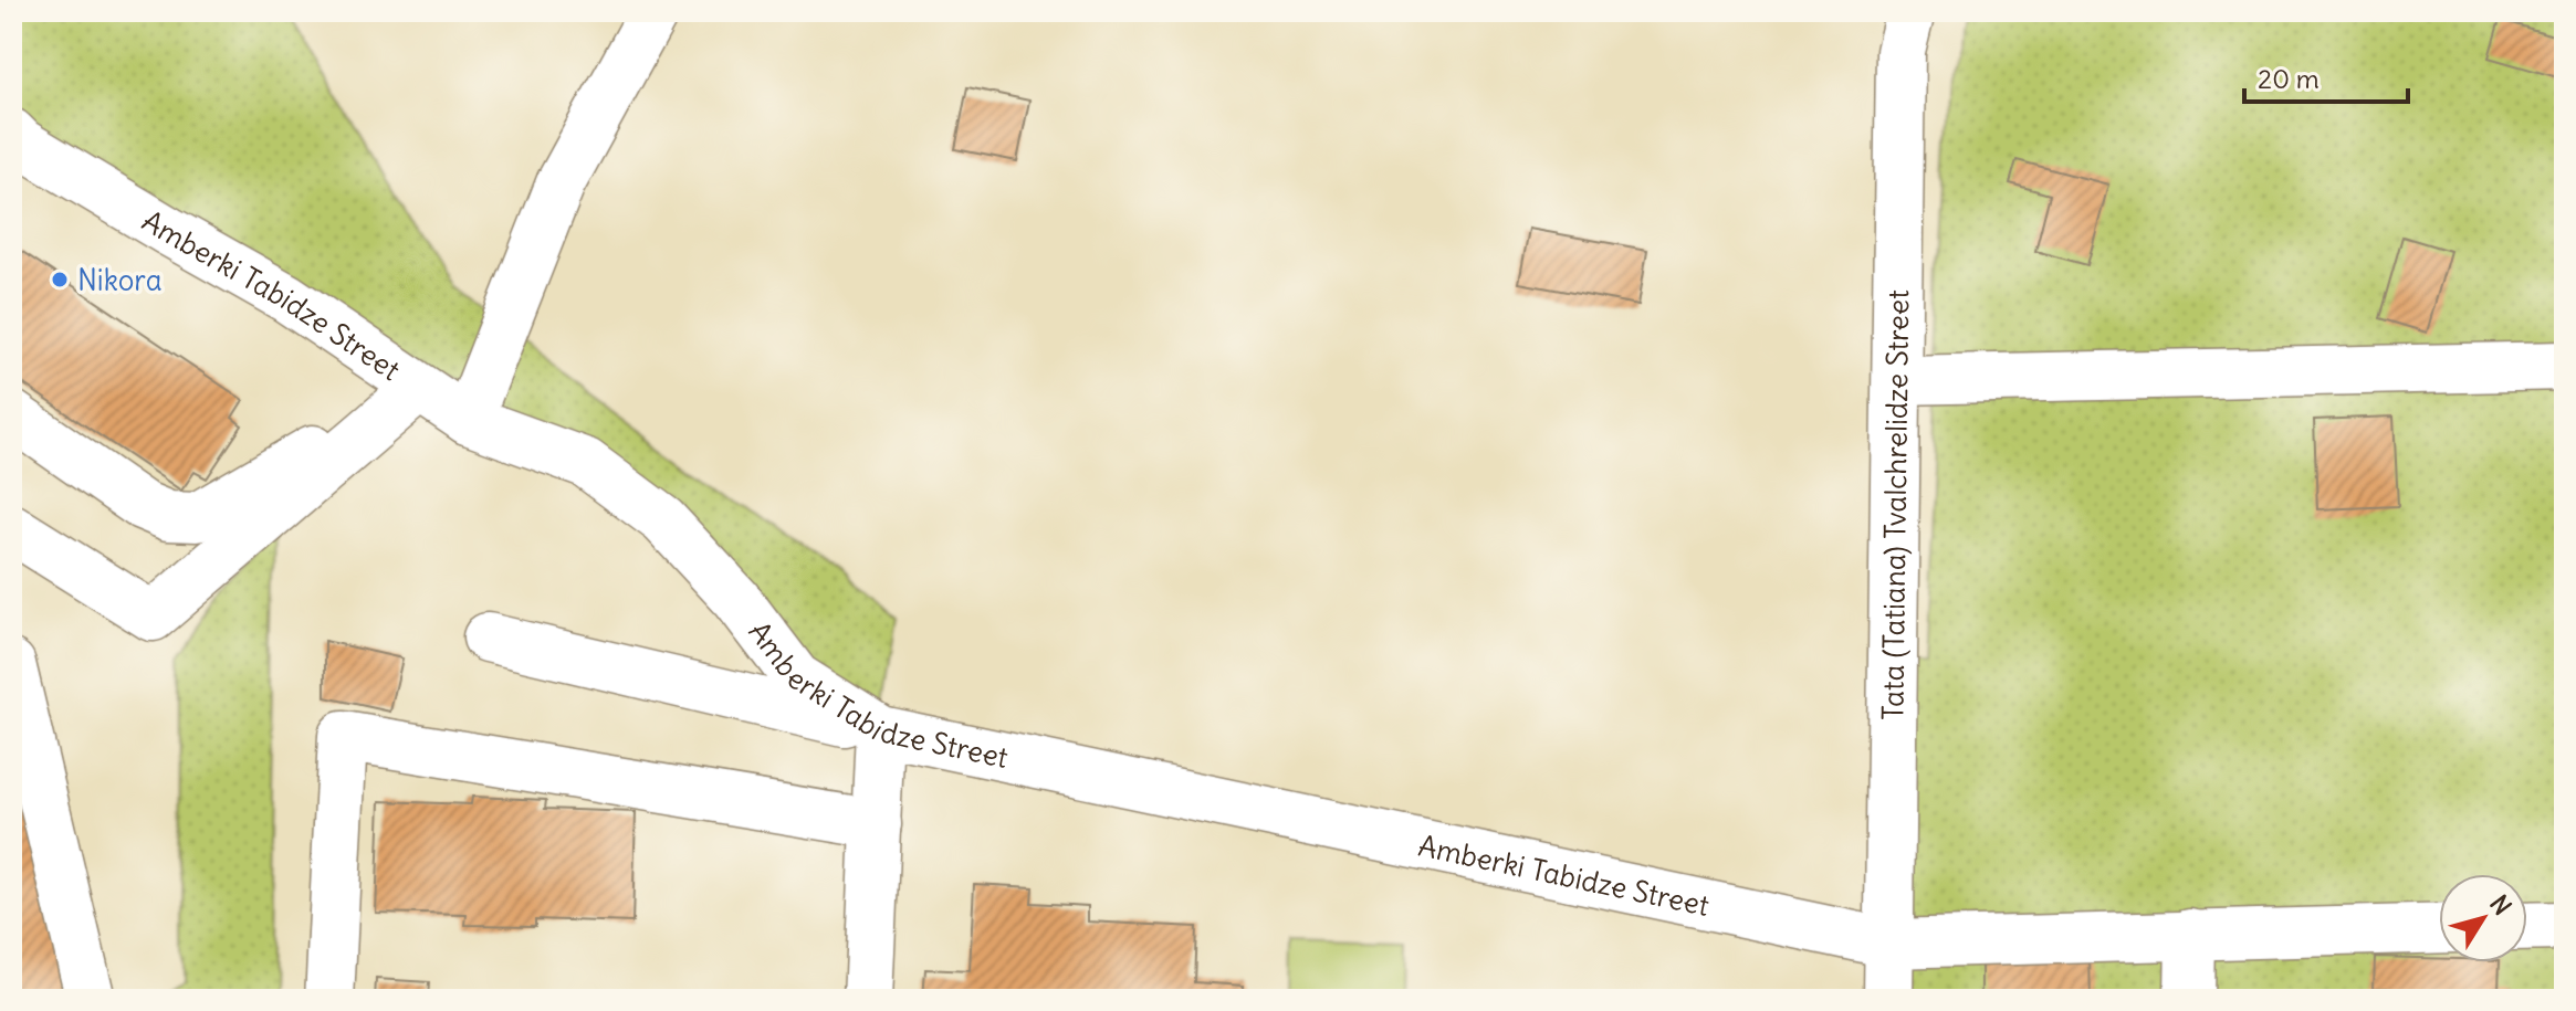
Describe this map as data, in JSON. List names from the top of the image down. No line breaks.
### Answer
{"streets":{"street":["Amberki Tabidze Street","Tata (Tatiana) Tvalchrelidze Street"]},"crossings":[["Amberki Tabidze Street","Tata (Tatiana) Tvalchrelidze Street"]],"places":["Nikora"],"scale_bar":"20 m","north":"top right"}
